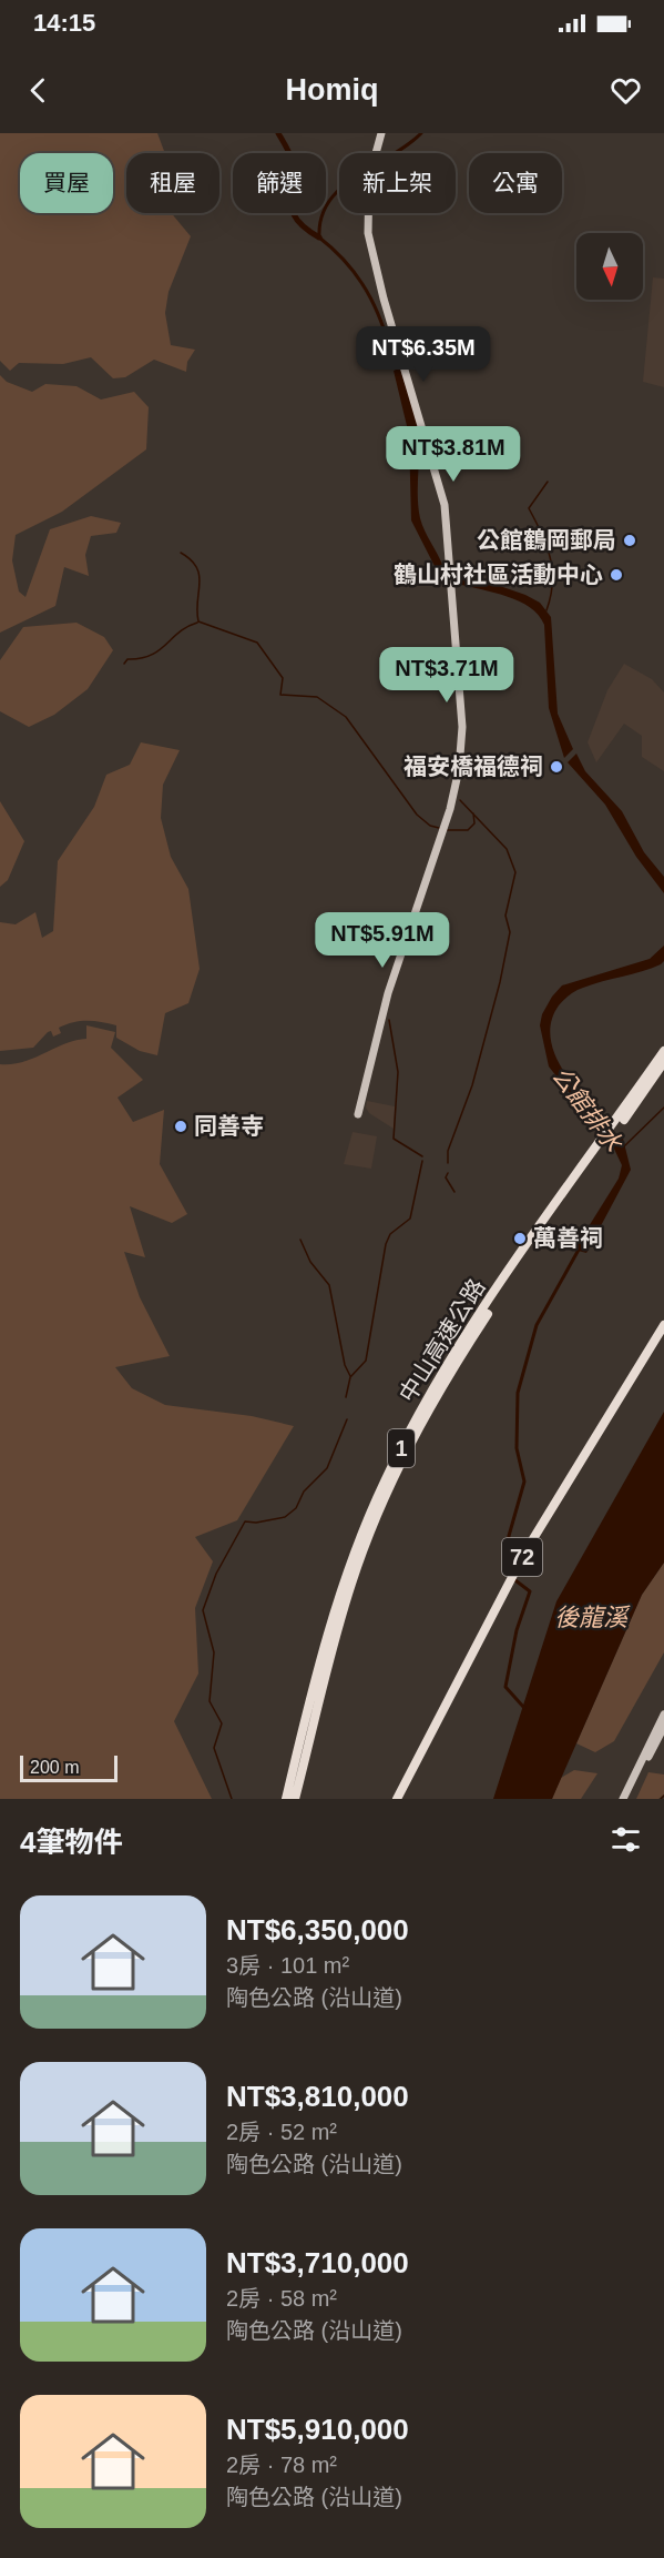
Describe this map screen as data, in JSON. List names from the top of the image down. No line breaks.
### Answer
{"streets":{"highway":["中山高速公路","1","72"]},"water":["公館排水","後龍溪"],"places":["公館鶴岡郵局","鶴山村社區活動中心","福安橋福德祠","同善寺","萬善祠"],"scale_bar":"200 m","north":"bottom","page":{"status":"14:15","header":"Homiq","chip":["買屋","租屋","篩選","新上架","公寓"],"price":["NT$6.35M","NT$3.81M","NT$3.71M","NT$5.91M"],"scale":"200 m","heading":"4筆物件","list":[{"name":"NT$6,350,000","note":"3房 · 101 m² · 陶色公路 (沿山道)"},{"name":"NT$3,810,000","note":"2房 · 52 m² · 陶色公路 (沿山道)"},{"name":"NT$3,710,000","note":"2房 · 58 m² · 陶色公路 (沿山道)"},{"name":"NT$5,910,000","note":"2房 · 78 m² · 陶色公路 (沿山道)"}]}}
